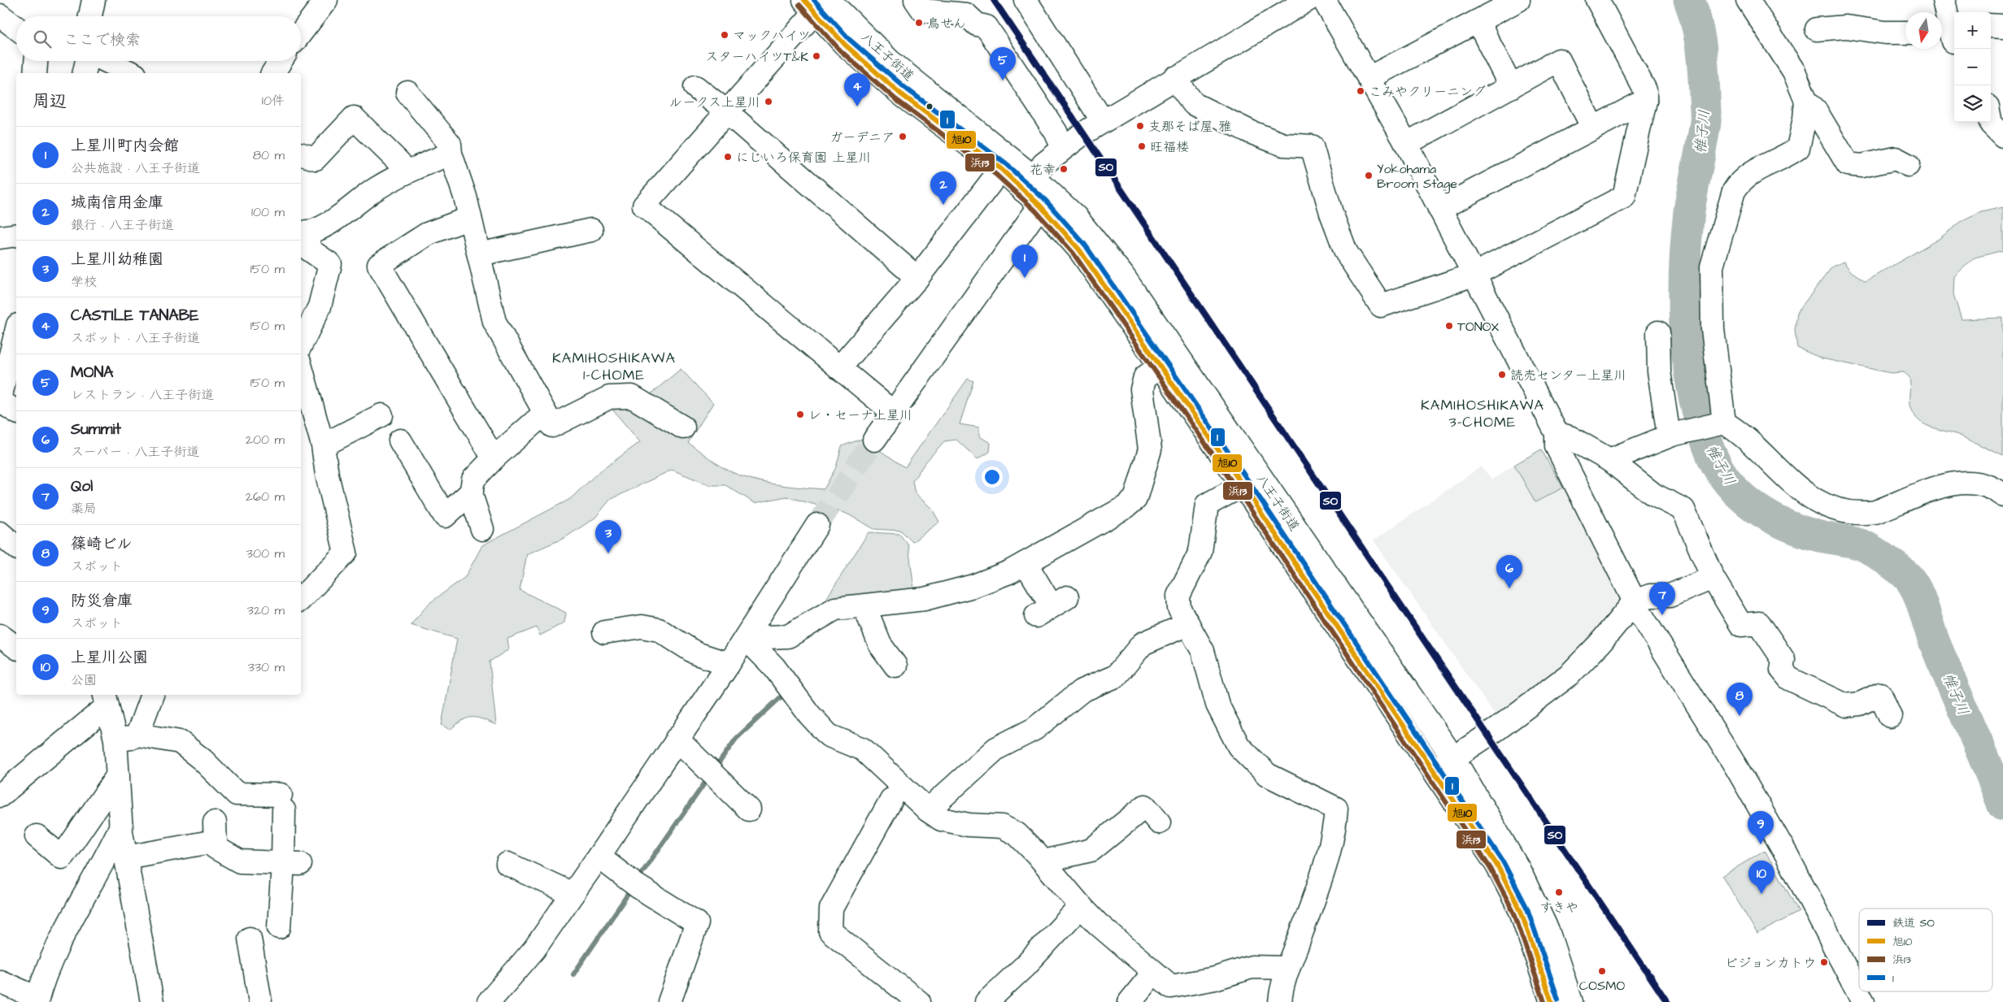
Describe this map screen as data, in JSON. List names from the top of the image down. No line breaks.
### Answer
{"streets":{"main road":["八王子街道"]},"districts":["KAMIHOSHIKAWA 1-CHOME","KAMIHOSHIKAWA 3-CHOME"],"water":["帷子川"],"places":["鳥せん","マックハイツ","スターハイツT&K","こみやクリーニング","ルークス上星川","支那そば屋 雅","ガーデニア","旺福楼","にじいろ保育園 上星川","花幸","Yokohama Broom Stage","TONOX","読売センター上星川","レ・セーナ上星川","すきや","ビジョンカトウ","COSMO"],"lines":["rail line SO","transit line 旭10","transit line 1","transit line 浜13"],"legend":["鉄道 SO","旭10","浜13","1"],"north":"bottom","page":{"map_buttons":["+","−"],"search":"ここで検索","pins":["5","4","2","1","3","6","7","8","9","10"],"heading":["周辺","10件"],"list":[{"mark":"1","name":"上星川町内会館","note":"公共施設 · 八王子街道","value":"80 m"},{"mark":"2","name":"城南信用金庫","note":"銀行 · 八王子街道","value":"100 m"},{"mark":"3","name":"上星川幼稚園","note":"学校","value":"150 m"},{"mark":"4","name":"CASTILE TANABE","note":"スポット · 八王子街道","value":"150 m"},{"mark":"5","name":"MONA","note":"レストラン · 八王子街道","value":"150 m"},{"mark":"6","name":"Summit","note":"スーパー · 八王子街道","value":"200 m"},{"mark":"7","name":"Qol","note":"薬局","value":"260 m"},{"mark":"8","name":"篠崎ビル","note":"スポット","value":"300 m"},{"mark":"9","name":"防災倉庫","note":"スポット","value":"320 m"},{"mark":"10","name":"上星川公園","note":"公園","value":"330 m"}]}}
